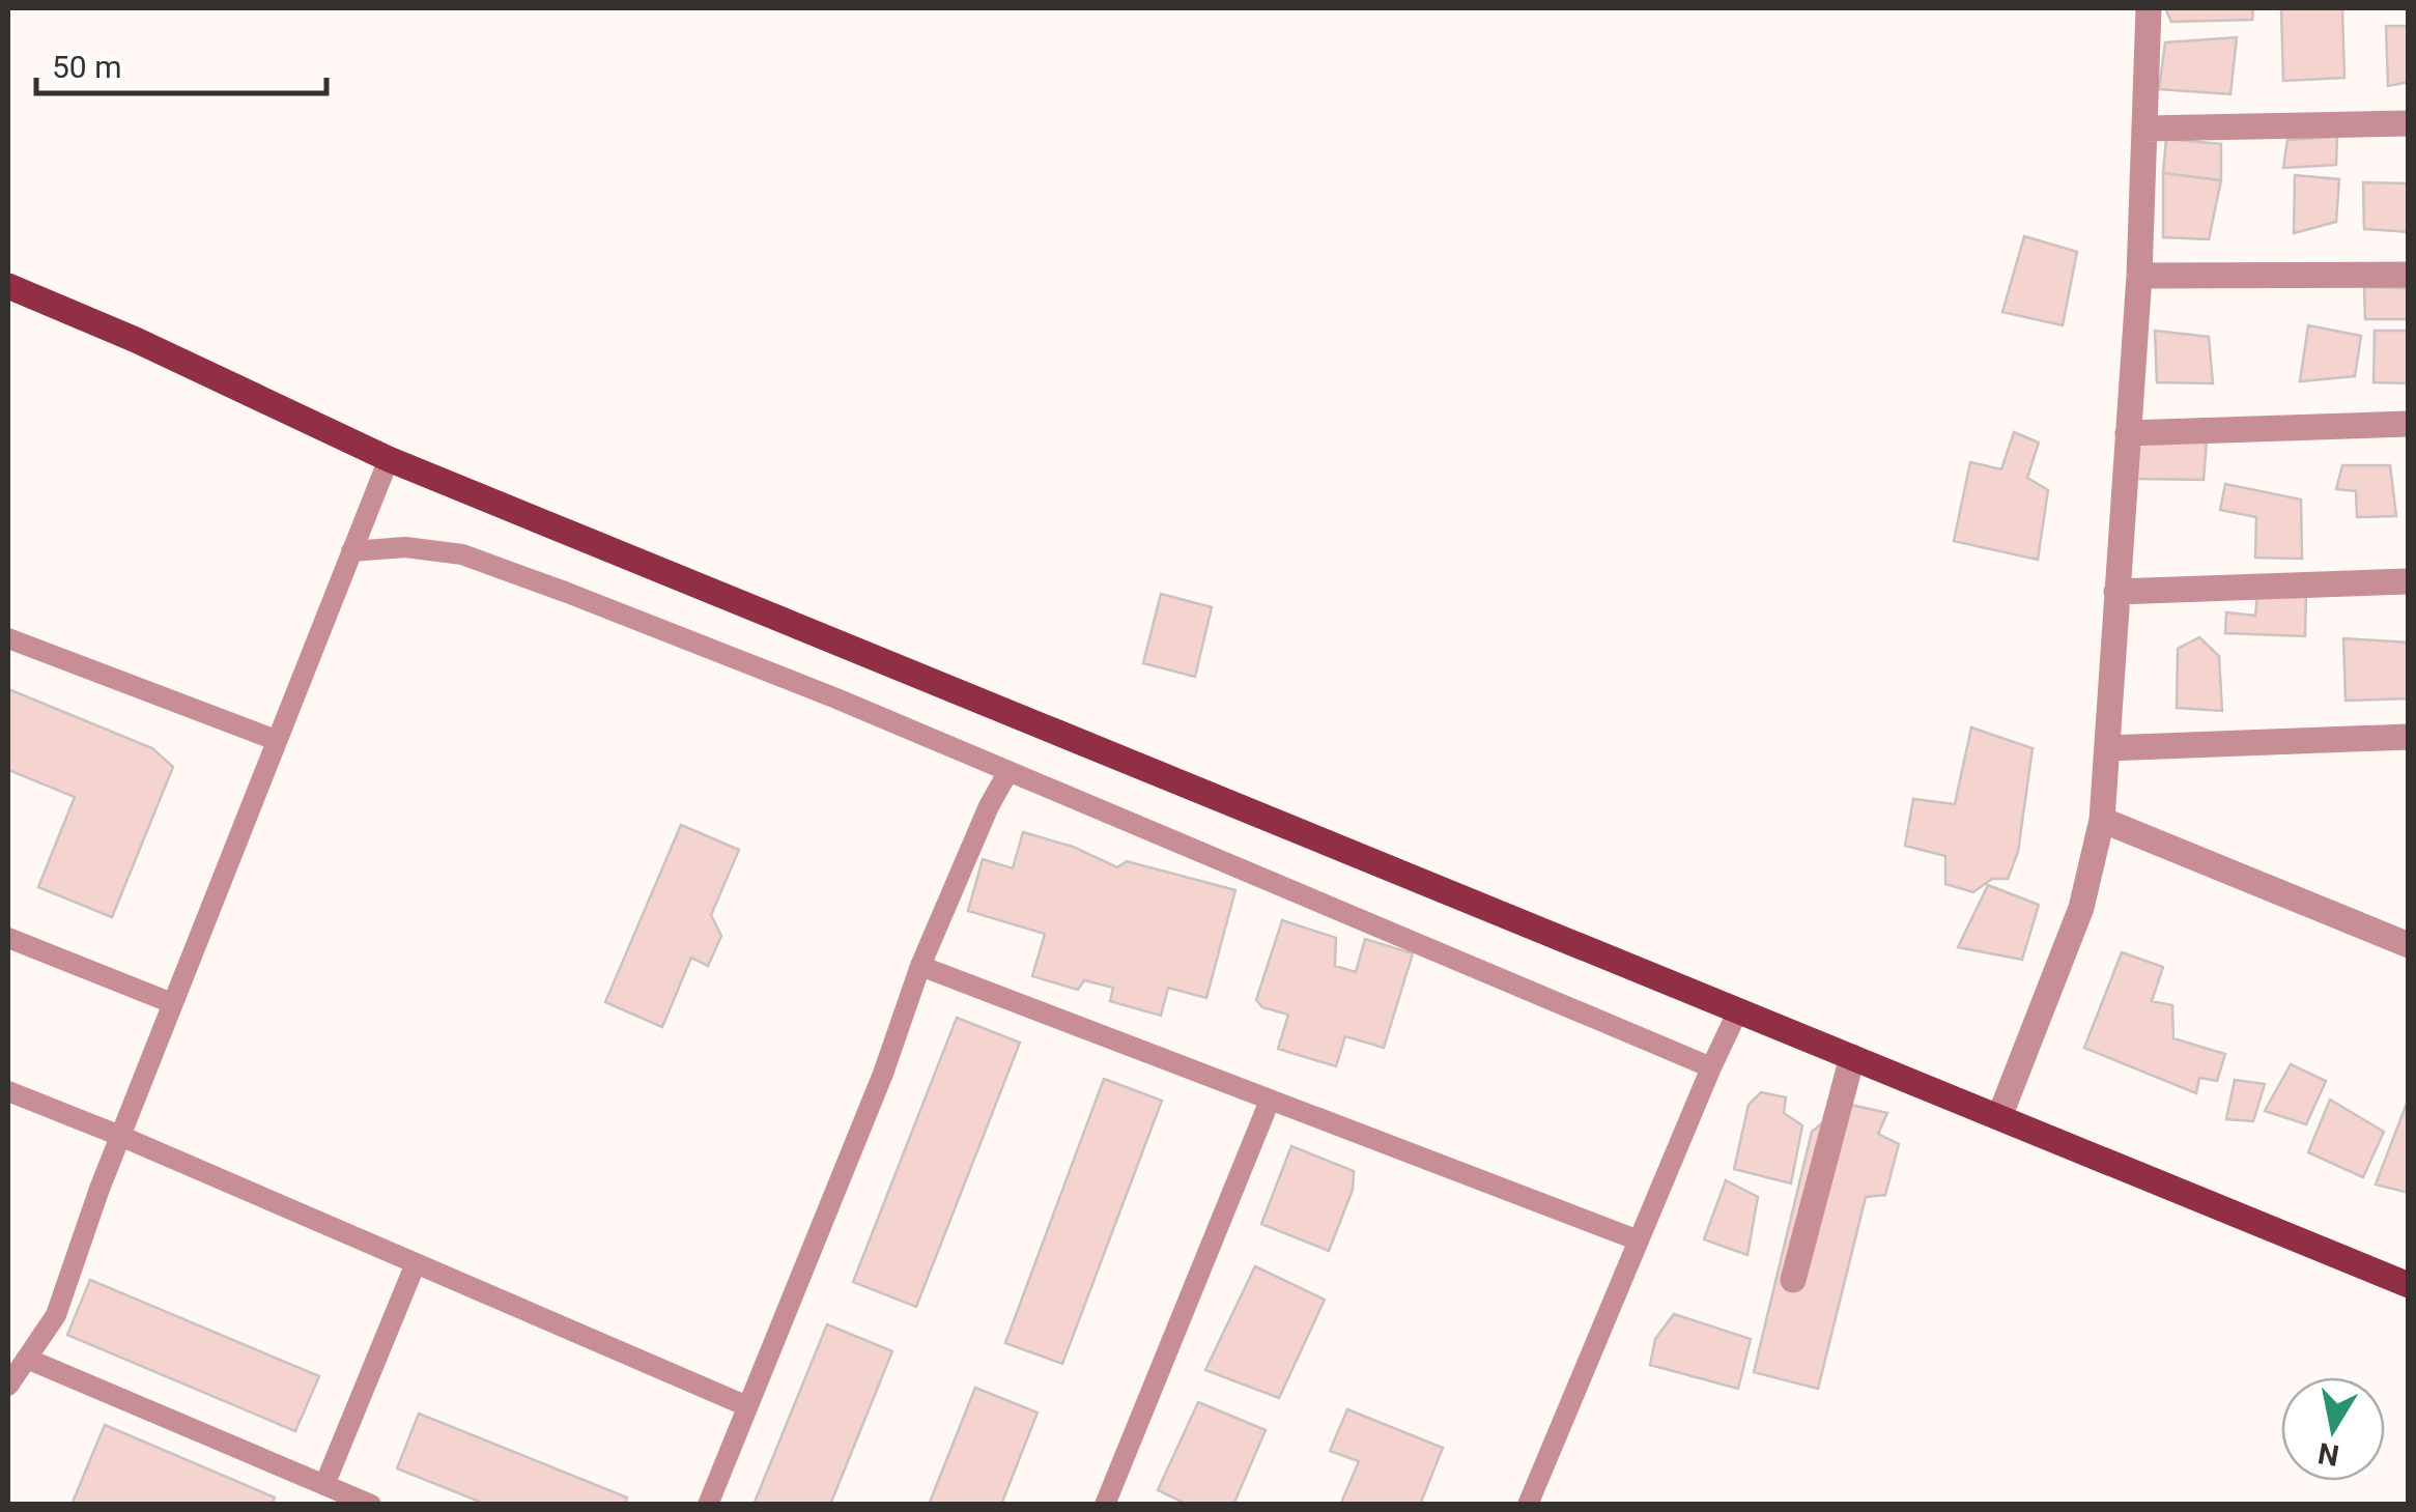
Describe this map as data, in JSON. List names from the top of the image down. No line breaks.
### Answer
{"scale_bar":"50 m","north":"bottom"}
